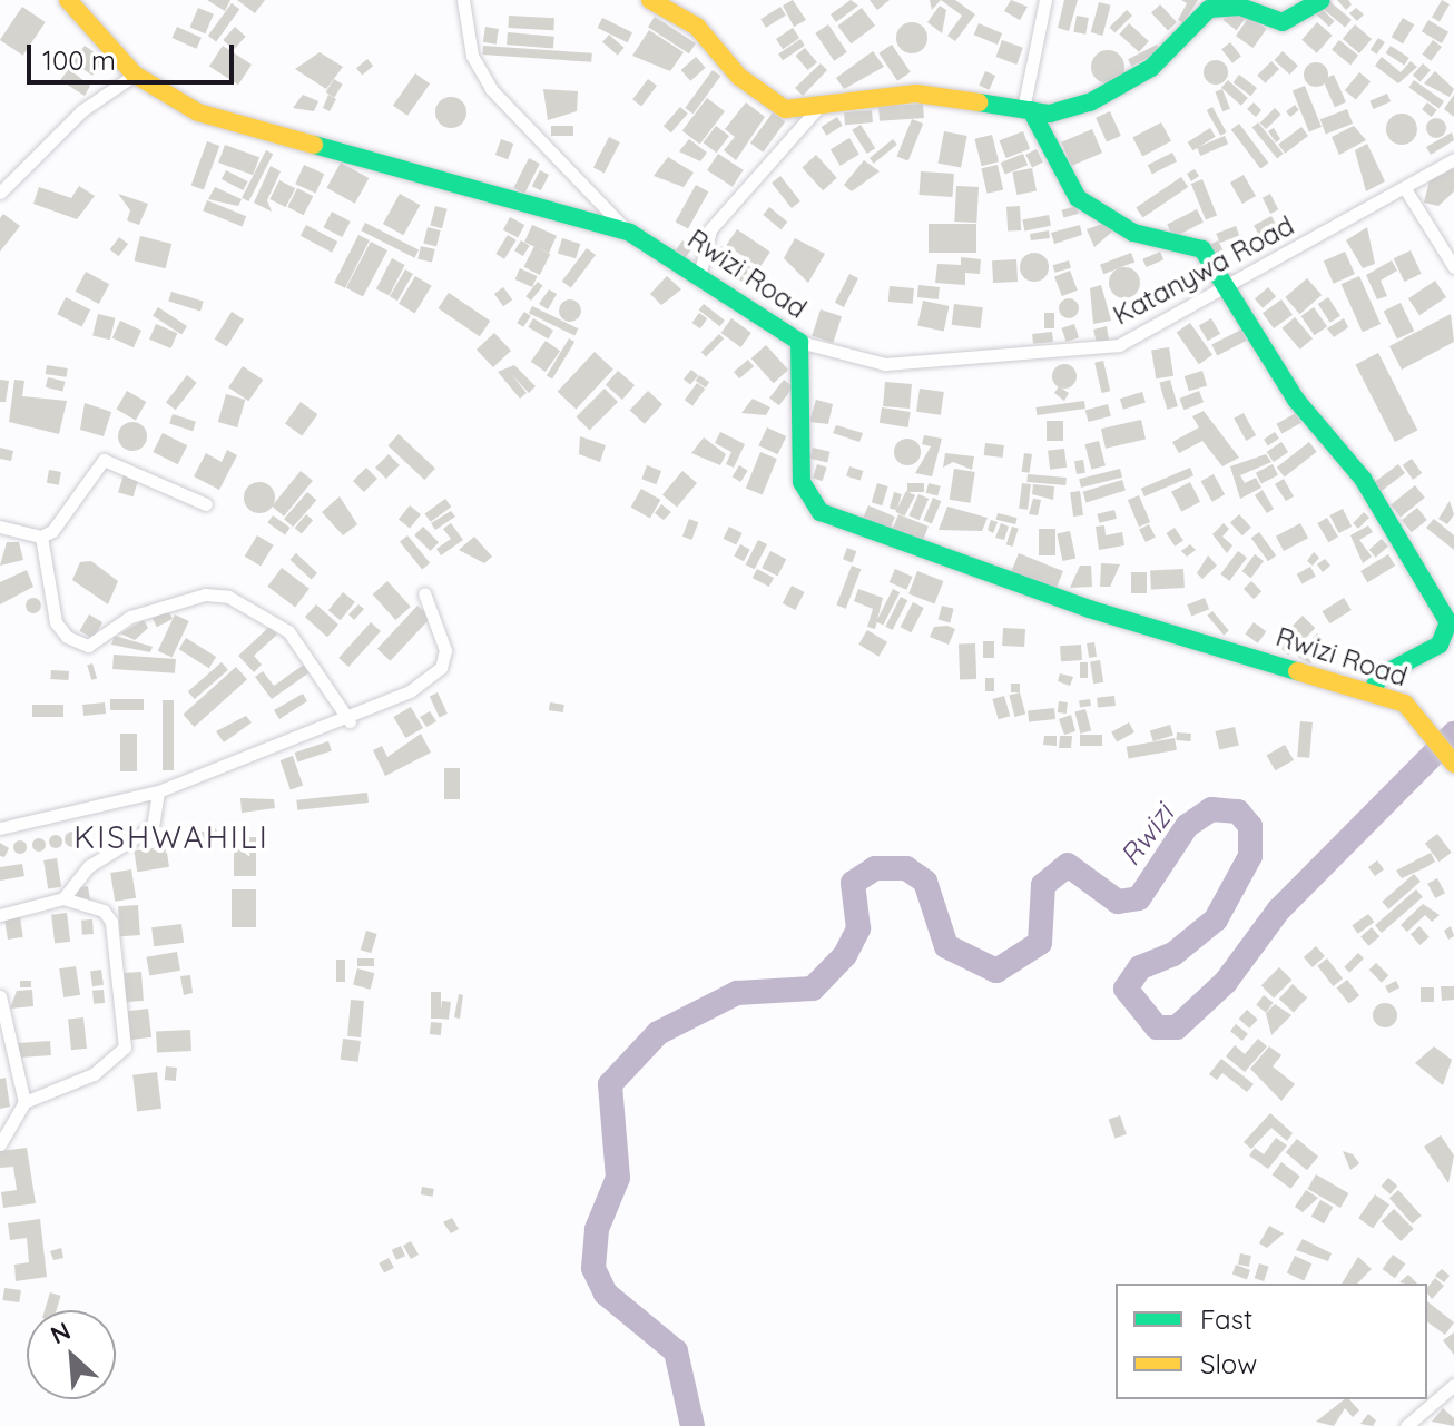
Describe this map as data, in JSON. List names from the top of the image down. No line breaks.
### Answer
{"streets":{"street":["Katanywa Road","Rwizi Road"]},"crossings":[["Katanywa Road","Rwizi Road"]],"districts":["KISHWAHILI"],"water":["Rwizi"],"legend":["Fast","Slow"],"scale_bar":"100 m","north":"top left"}
